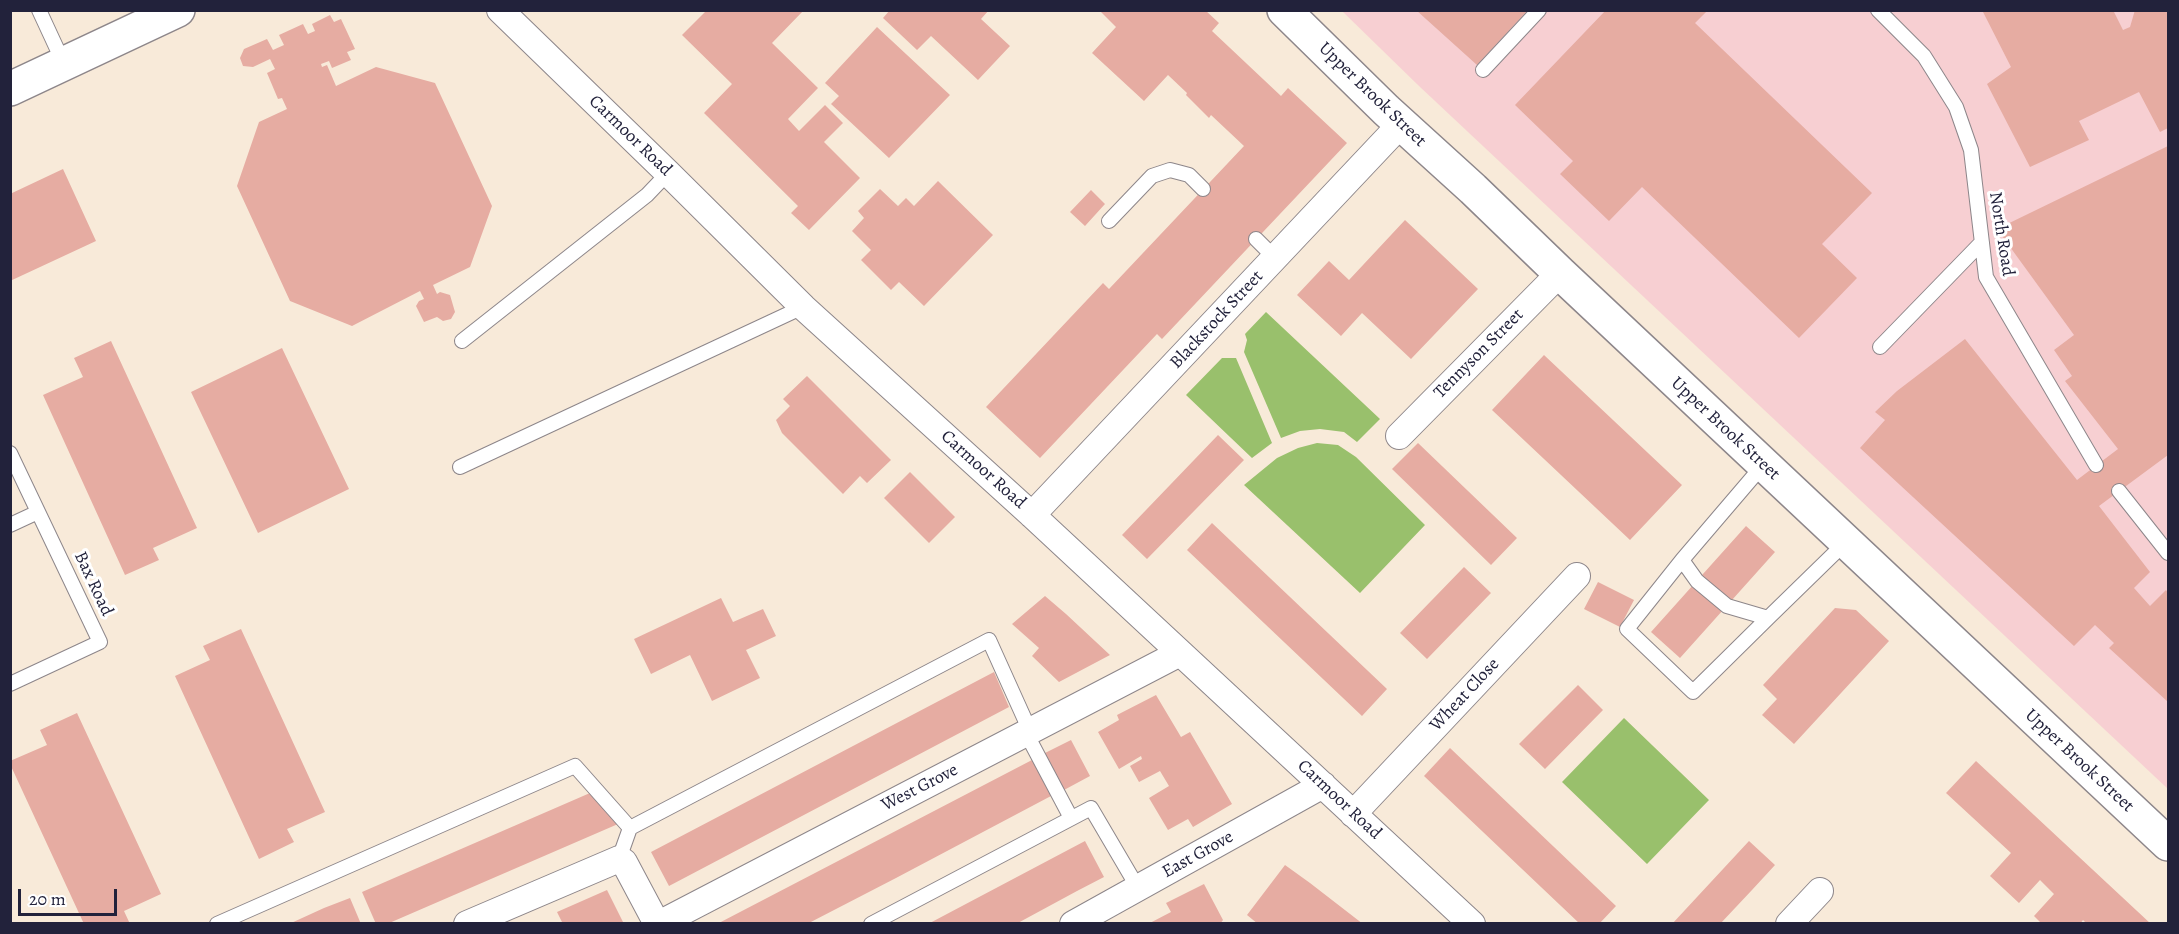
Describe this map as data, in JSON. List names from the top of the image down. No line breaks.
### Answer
{"streets":{"main road":["Upper Brook Street"],"street":["Carmoor Road","Blackstock Street","Tennyson Street","Wheat Close","West Grove","East Grove"],"lane":["North Road","Bax Road"]},"crossings":[["Upper Brook Street","Blackstock Street"],["Upper Brook Street","Tennyson Street"],["Carmoor Road","Blackstock Street"],["Carmoor Road","Wheat Close"],["Carmoor Road","West Grove"],["Carmoor Road","East Grove"]],"scale_bar":"20 m"}
